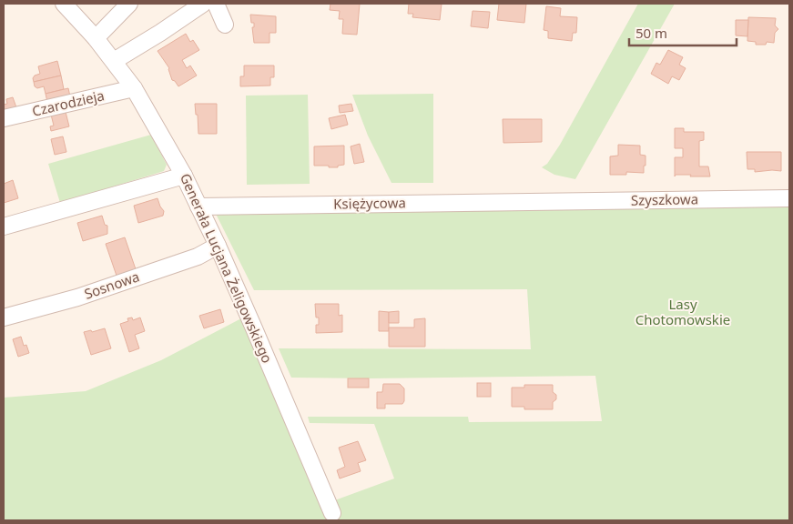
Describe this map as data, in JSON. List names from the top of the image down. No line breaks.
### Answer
{"streets":{"street":["Czarodzieja","Szyszkowa","Księżycowa","Generała Lucjana Żeligowskiego","Sosnowa"]},"crossings":[["Czarodzieja","Generała Lucjana Żeligowskiego"],["Szyszkowa","Księżycowa"],["Księżycowa","Generała Lucjana Żeligowskiego"],["Generała Lucjana Żeligowskiego","Sosnowa"]],"parks":["Lasy Chotomowskie"],"scale_bar":"50 m"}
